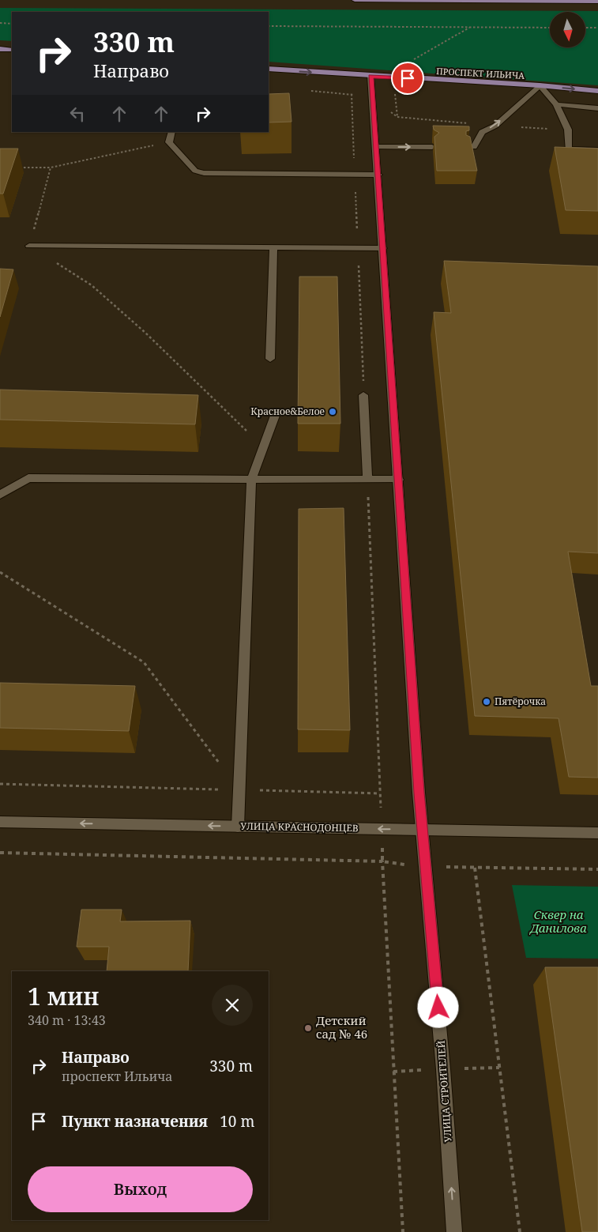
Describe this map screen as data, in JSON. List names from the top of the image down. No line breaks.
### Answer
{"streets":{"main road":["ПРОСПЕКТ ИЛЬИЧА"],"street":["УЛИЦА КРАСНОДОНЦЕВ","УЛИЦА СТРОИТЕЛЕЙ"]},"crossings":[["ПРОСПЕКТ ИЛЬИЧА","УЛИЦА СТРОИТЕЛЕЙ"],["УЛИЦА КРАСНОДОНЦЕВ","УЛИЦА СТРОИТЕЛЕЙ"]],"one_way":["УЛИЦА КРАСНОДОНЦЕВ"],"parks":["Сквер на Данилова"],"places":["Красное&Белое","Пятёрочка","Детский сад № 46"],"north":"bottom","page":{"turn":["330 m","Направо"],"heading":["1 мин","340 m · 13:43"],"list":[{"name":"Направо","note":"проспект Ильича","value":"330 m"},{"name":"Пункт назначения","value":"10 m"}],"buttons":"Выход"}}
